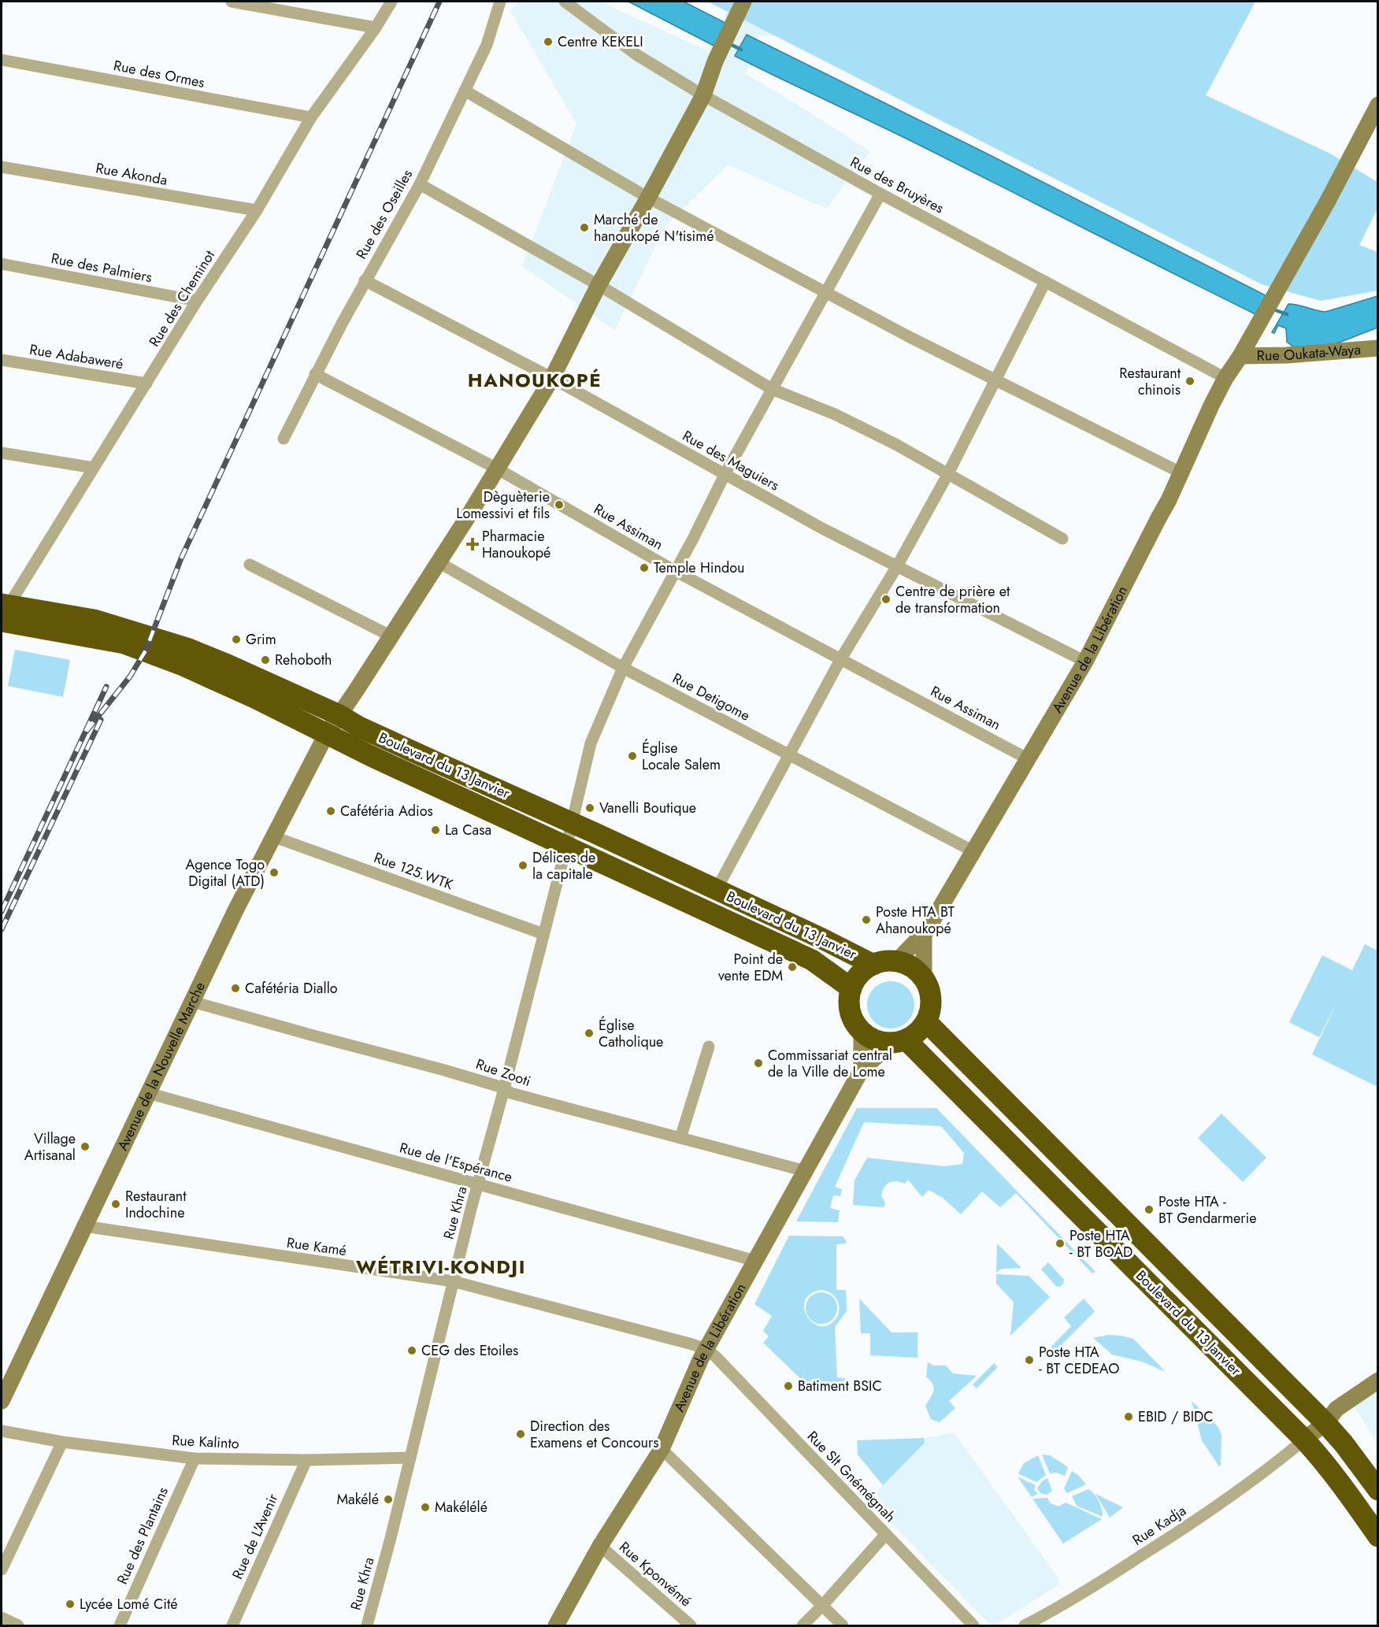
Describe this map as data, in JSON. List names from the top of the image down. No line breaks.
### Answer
{"streets":{"highway":["Boulevard du 13 Janvier"],"street":["Rue des Ormes","Rue Akonda","Rue des Bruyères","Rue des Oseilles","Rue des Palmiers","Rue des Cheminot","Rue Oukata-Waya","Rue Adabaweré","Rue des Maguiers","Rue Assiman","Avenue de la Libération","Rue Detigome","Rue 125.WTK","Avenue de la Nouvelle Marche","Rue Zooti","Rue de l'Espérance","Rue Khra","Rue Kamé","Rue Kalinto","Rue Slt Gnémégnah","Rue Kadja","Rue des Plantains","Rue de L'Avenir","Rue Kponvémé"]},"crossings":[["Rue des Ormes","Rue des Cheminot"],["Rue Akonda","Rue des Cheminot"],["Rue des Bruyères","Avenue de la Libération"],["Rue des Bruyères","Avenue de la Nouvelle Marche"],["Rue des Bruyères","Rue Khra"],["Rue des Oseilles","Rue des Maguiers"],["Rue des Oseilles","Rue Assiman"],["Rue des Palmiers","Rue des Cheminot"],["Rue des Cheminot","Rue Adabaweré"],["Rue des Cheminot","Boulevard du 13 Janvier"],["Rue Oukata-Waya","Avenue de la Libération"],["Rue des Maguiers","Avenue de la Libération"],["Rue des Maguiers","Avenue de la Nouvelle Marche"],["Rue des Maguiers","Rue Khra"],["Rue Assiman","Avenue de la Libération"],["Rue Assiman","Avenue de la Nouvelle Marche"],["Rue Assiman","Rue Khra"],["Avenue de la Libération","Rue Detigome"],["Avenue de la Libération","Boulevard du 13 Janvier"],["Avenue de la Libération","Rue Zooti"],["Avenue de la Libération","Rue de l'Espérance"],["Avenue de la Libération","Rue Kamé"],["Avenue de la Libération","Rue Slt Gnémégnah"],["Avenue de la Libération","Rue Kponvémé"],["Rue Detigome","Avenue de la Nouvelle Marche"],["Rue Detigome","Rue Khra"],["Boulevard du 13 Janvier","Avenue de la Nouvelle Marche"],["Boulevard du 13 Janvier","Rue Khra"],["Boulevard du 13 Janvier","Rue Kadja"],["Rue 125.WTK","Avenue de la Nouvelle Marche"],["Rue 125.WTK","Rue Khra"],["Avenue de la Nouvelle Marche","Rue Zooti"],["Avenue de la Nouvelle Marche","Rue de l'Espérance"],["Avenue de la Nouvelle Marche","Rue Kamé"],["Rue Zooti","Rue Khra"],["Rue de l'Espérance","Rue Khra"],["Rue Khra","Rue Kamé"],["Rue Khra","Rue Kalinto"],["Rue Kamé","Rue Slt Gnémégnah"],["Rue Kalinto","Rue des Plantains"],["Rue Kalinto","Rue de L'Avenir"]],"districts":["HANOUKOPÉ","WÉTRIVI-KONDJI"],"places":{"other":["Centre KEKELI","Marché de hanoukopé N'tisimé","Restaurant chinois","Dèguèterie Lomessivi et fils","Temple Hindou","Centre de prière et de transformation","Grim","Rehoboth","Église Locale Salem","Vanelli Boutique","Cafétéria Adios","La Casa","Délices de la capitale","Agence Togo Digital (ATD)","Poste HTA BT Ahanoukopé","Point de vente EDM","Cafétéria Diallo","Église Catholique","Commissariat central de la Ville de Lome","Village Artisanal","Restaurant Indochine","Poste HTA - BT Gendarmerie","Poste HTA - BT BOAD","CEG des Etoiles","Poste HTA - BT CEDEAO","Batiment BSIC","EBID / BIDC","Direction des Examens et Concours","Makélé","Makélélé","Lycée Lomé Cité"],"health":["Pharmacie Hanoukopé"]}}
